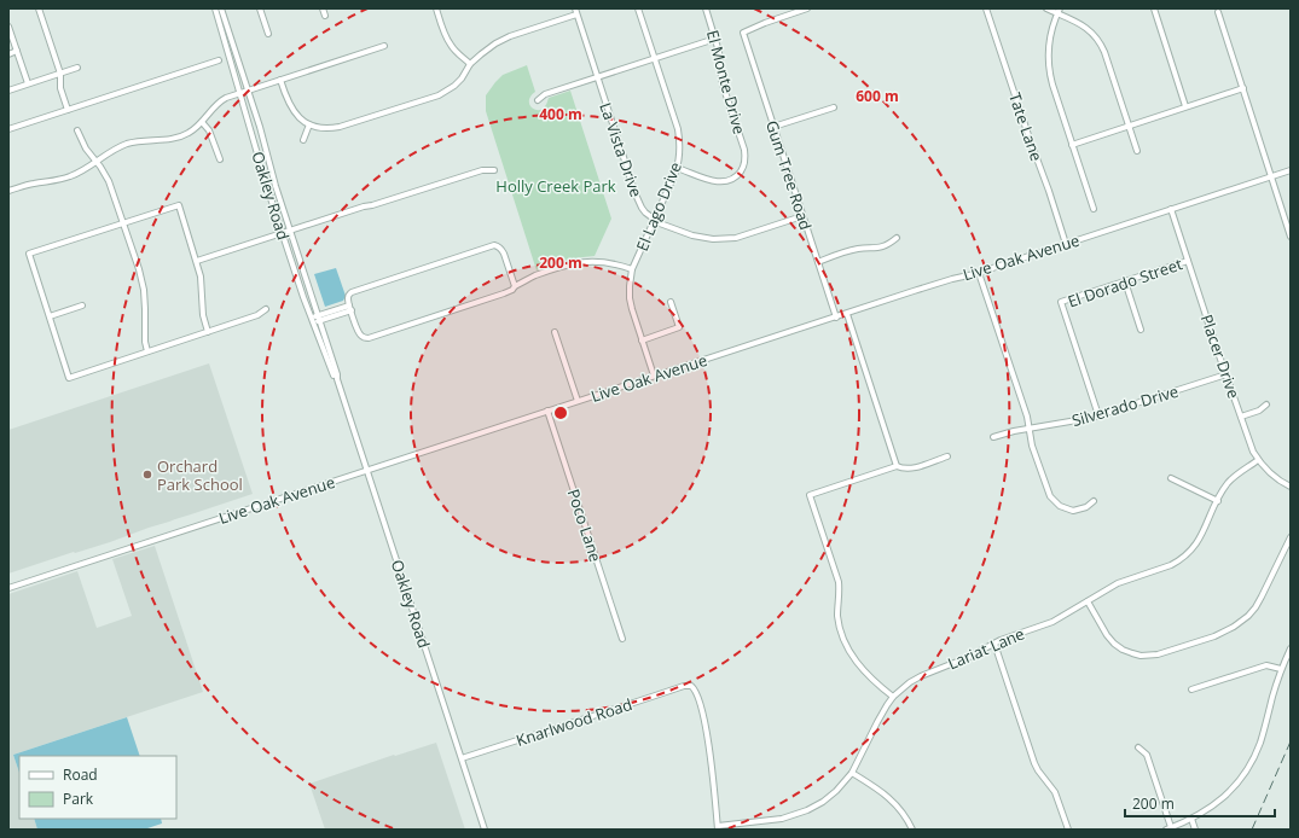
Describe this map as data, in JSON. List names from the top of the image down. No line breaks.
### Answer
{"streets":{"street":["El Monte Drive","Tate Lane","La Vista Drive","Gum Tree Road","Oakley Road","El Lago Drive","Live Oak Avenue","El Dorado Street","Placer Drive","Silverado Drive","Poco Lane","Lariat Lane","Knarlwood Road"]},"crossings":[["El Monte Drive","El Lago Drive"],["Tate Lane","Live Oak Avenue"],["La Vista Drive","Gum Tree Road"],["La Vista Drive","El Lago Drive"],["Gum Tree Road","Live Oak Avenue"],["Oakley Road","Live Oak Avenue"],["Oakley Road","Knarlwood Road"],["El Lago Drive","Live Oak Avenue"],["Live Oak Avenue","Placer Drive"],["Live Oak Avenue","Poco Lane"],["El Dorado Street","Placer Drive"],["El Dorado Street","Silverado Drive"],["Placer Drive","Silverado Drive"],["Placer Drive","Lariat Lane"],["Lariat Lane","Knarlwood Road"]],"parks":["Holly Creek Park"],"places":["Orchard Park School"],"legend":["Road","Park"],"scale_bar":"200 m","rings":["600 m","400 m","200 m"]}
